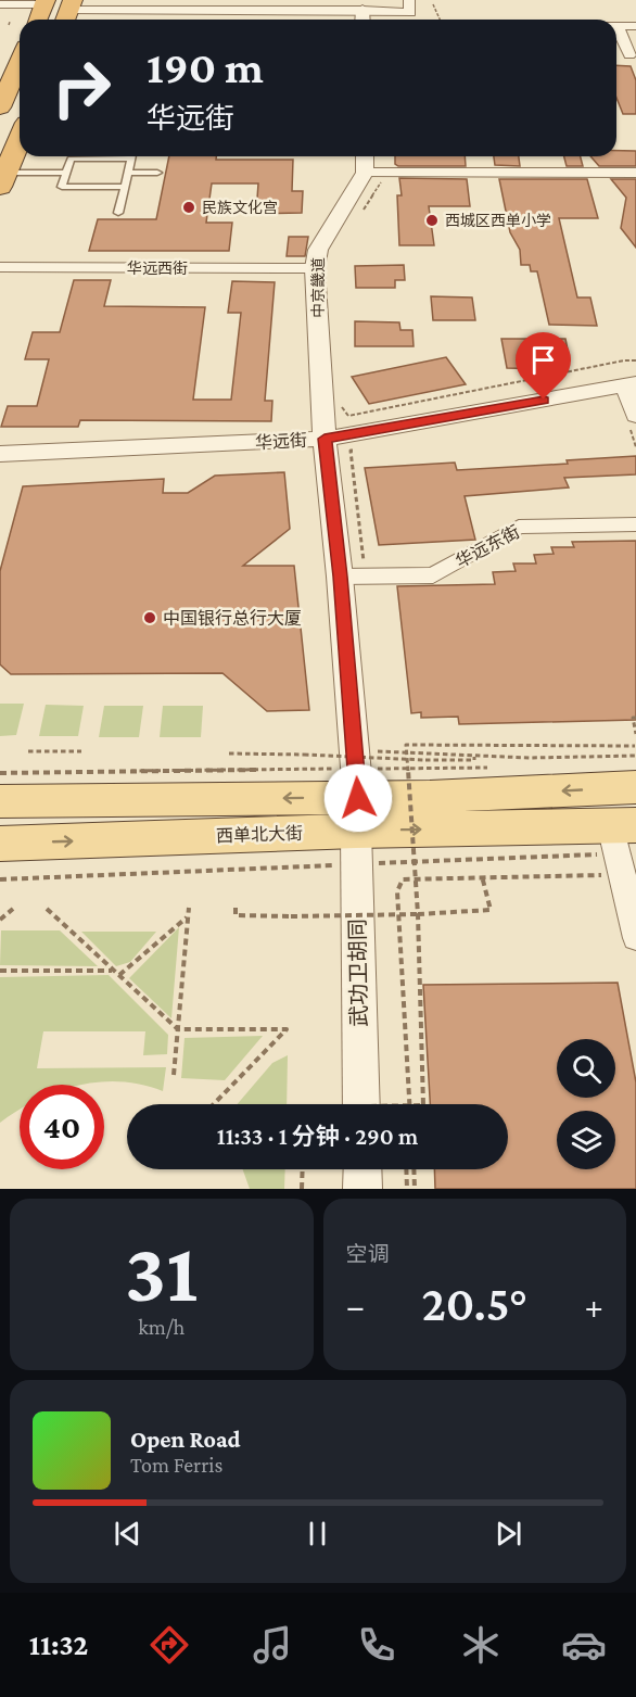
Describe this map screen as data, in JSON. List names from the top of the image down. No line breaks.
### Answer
{"streets":{"main road":["西单北大街"],"street":["华远西街","中京畿道","华远街","华远东街","武功卫胡同"]},"crossings":[["华远西街","中京畿道"],["中京畿道","华远街"],["中京畿道","华远东街"],["中京畿道","武功卫胡同"],["华远东街","武功卫胡同"],["西单北大街","武功卫胡同"]],"places":["民族文化宫","西城区西单小学","中国银行总行大厦"],"page":{"turn":["190 m","华远街"],"limit":"40","trip":"11:33 · 1 分钟 · 290 m","tile":[["31","km/h"],"空调"],"heat":["−","20.5°","+"],"song":["Open Road","Tom Ferris"],"tabs":"11:32"}}
